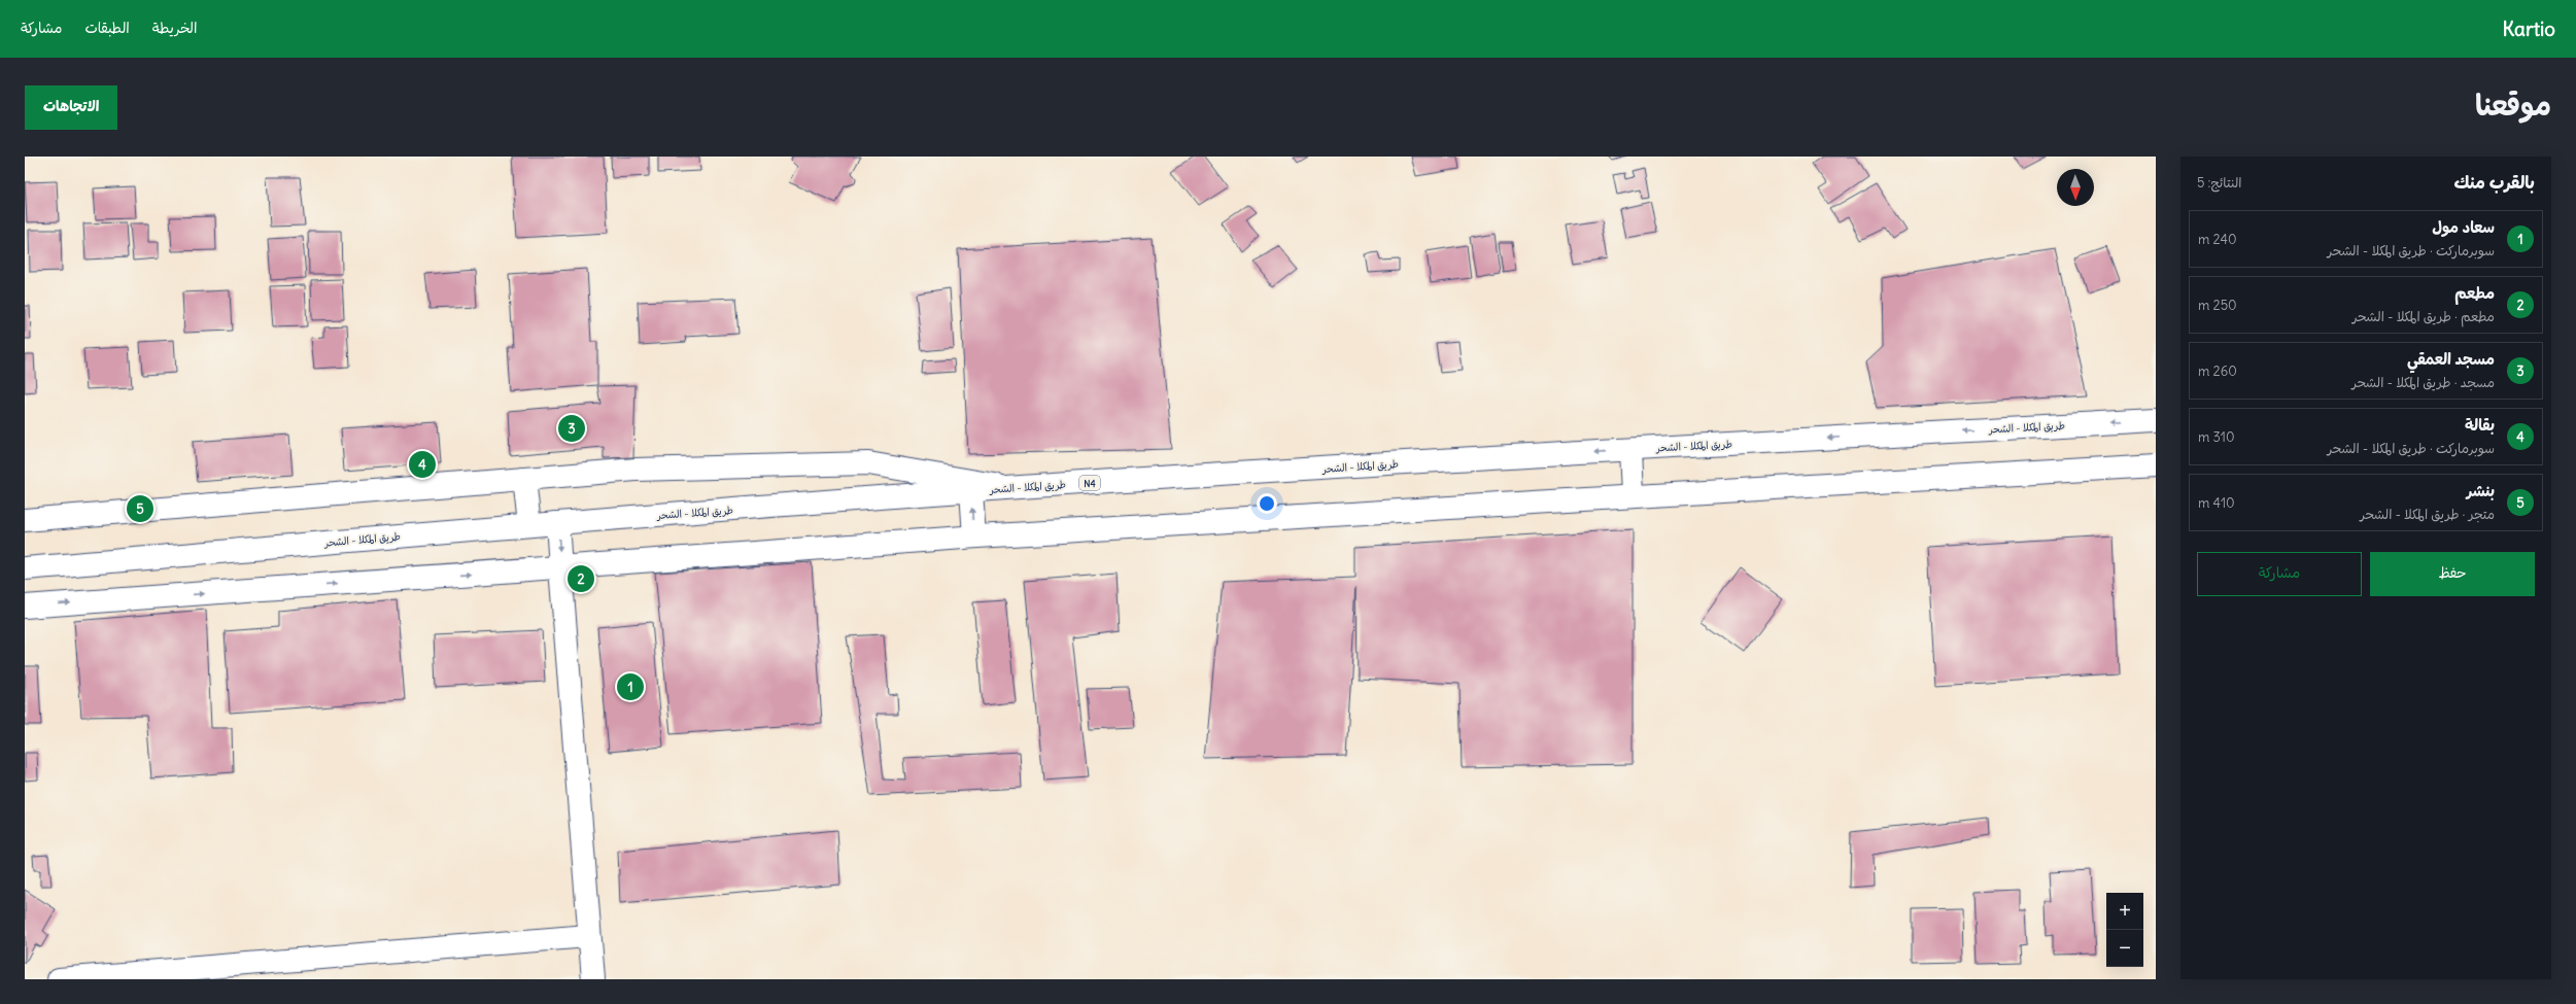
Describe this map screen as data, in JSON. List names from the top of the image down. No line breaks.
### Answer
{"streets":{"main road":["طريق المكلا - الشحر","N4"]},"north":"bottom","page":{"header":"Kartio","nav":["الخريطة","الطبقات","مشاركة"],"title":"موقعنا","buttons":["الاتجاهات",["حفظ","مشاركة"]],"heading":["بالقرب منك","النتائج: 5"],"list":[{"mark":"1","name":"سعاد مول","note":"سوبرماركت · طريق المكلا - الشحر","value":"240 m"},{"mark":"2","name":"مطعم","note":"مطعم · طريق المكلا - الشحر","value":"250 m"},{"mark":"3","name":"مسجد العمقي","note":"مسجد · طريق المكلا - الشحر","value":"260 m"},{"mark":"4","name":"بقالة","note":"سوبرماركت · طريق المكلا - الشحر","value":"310 m"},{"mark":"5","name":"بنشر","note":"متجر · طريق المكلا - الشحر","value":"410 m"}],"pins":["3","4","5","2","1"],"map_buttons":["+","−"]}}
